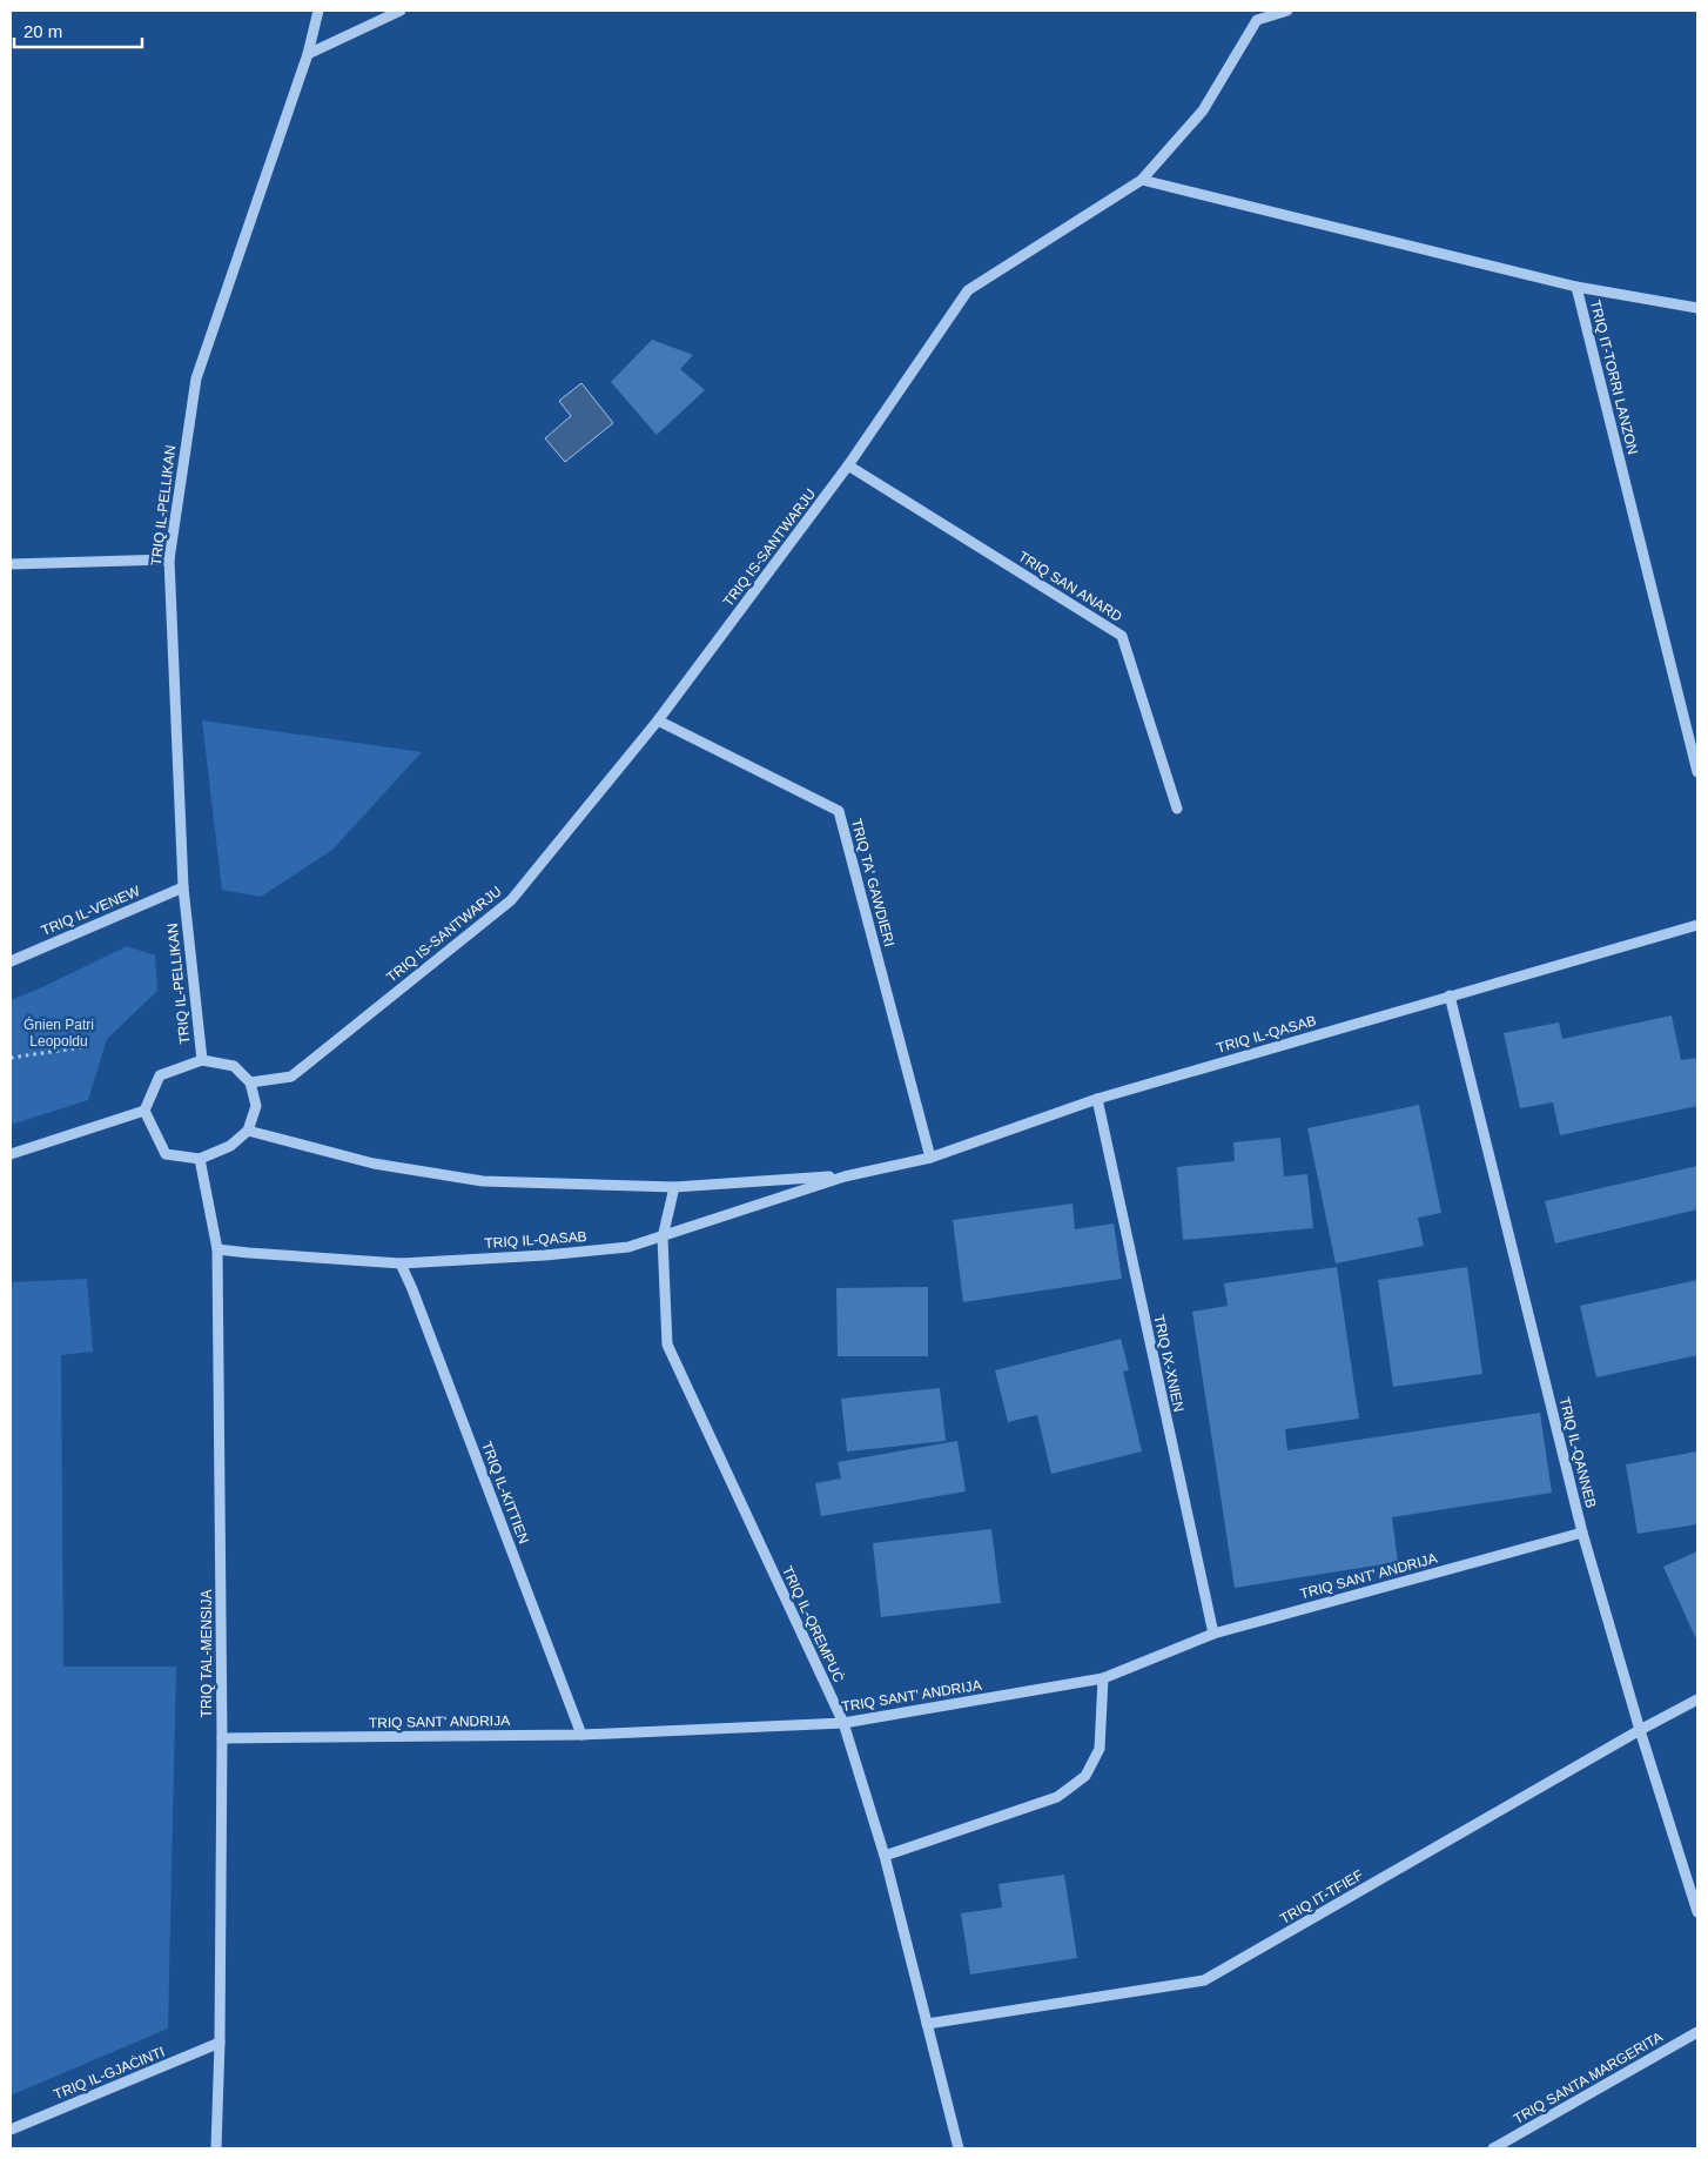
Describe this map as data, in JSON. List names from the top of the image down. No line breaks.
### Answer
{"streets":{"street":["TRIQ IT-TORRI LANZON","TRIQ IL-PELLIKAN","TRIQ IS-SANTWARJU","TRIQ SAN ANARD","TRIQ TA' GAWDIERI","TRIQ IL-VENEW","TRIQ IL-QASAB","TRIQ IX-XNIEN","TRIQ IL-QANNEB","TRIQ IL-KITTIEN","TRIQ SANT' ANDRIJA","TRIQ IL-QREMPUĊ","TRIQ TAL-MENSIJA","TRIQ IT-TFIEF","TRIQ IL-GJAĊINTI","TRIQ SANTA MARGERITA"]},"crossings":[["TRIQ IT-TORRI LANZON","TRIQ IS-SANTWARJU"],["TRIQ IL-PELLIKAN","TRIQ IS-SANTWARJU"],["TRIQ IL-PELLIKAN","TRIQ IL-VENEW"],["TRIQ IL-PELLIKAN","TRIQ IL-QASAB"],["TRIQ IL-PELLIKAN","TRIQ TAL-MENSIJA"],["TRIQ IS-SANTWARJU","TRIQ SAN ANARD"],["TRIQ IS-SANTWARJU","TRIQ TA' GAWDIERI"],["TRIQ IS-SANTWARJU","TRIQ IL-QASAB"],["TRIQ IS-SANTWARJU","TRIQ TAL-MENSIJA"],["TRIQ TA' GAWDIERI","TRIQ IL-QASAB"],["TRIQ IL-QASAB","TRIQ IX-XNIEN"],["TRIQ IL-QASAB","TRIQ IL-QANNEB"],["TRIQ IL-QASAB","TRIQ IL-KITTIEN"],["TRIQ IL-QASAB","TRIQ IL-QREMPUĊ"],["TRIQ IL-QASAB","TRIQ TAL-MENSIJA"],["TRIQ IX-XNIEN","TRIQ SANT' ANDRIJA"],["TRIQ IL-QANNEB","TRIQ SANT' ANDRIJA"],["TRIQ IL-QANNEB","TRIQ IT-TFIEF"],["TRIQ IL-KITTIEN","TRIQ SANT' ANDRIJA"],["TRIQ SANT' ANDRIJA","TRIQ IL-QREMPUĊ"],["TRIQ SANT' ANDRIJA","TRIQ TAL-MENSIJA"],["TRIQ IL-QREMPUĊ","TRIQ IT-TFIEF"],["TRIQ TAL-MENSIJA","TRIQ IL-GJAĊINTI"]],"parks":["Ġnien Patri Leopoldu"],"scale_bar":"20 m"}
